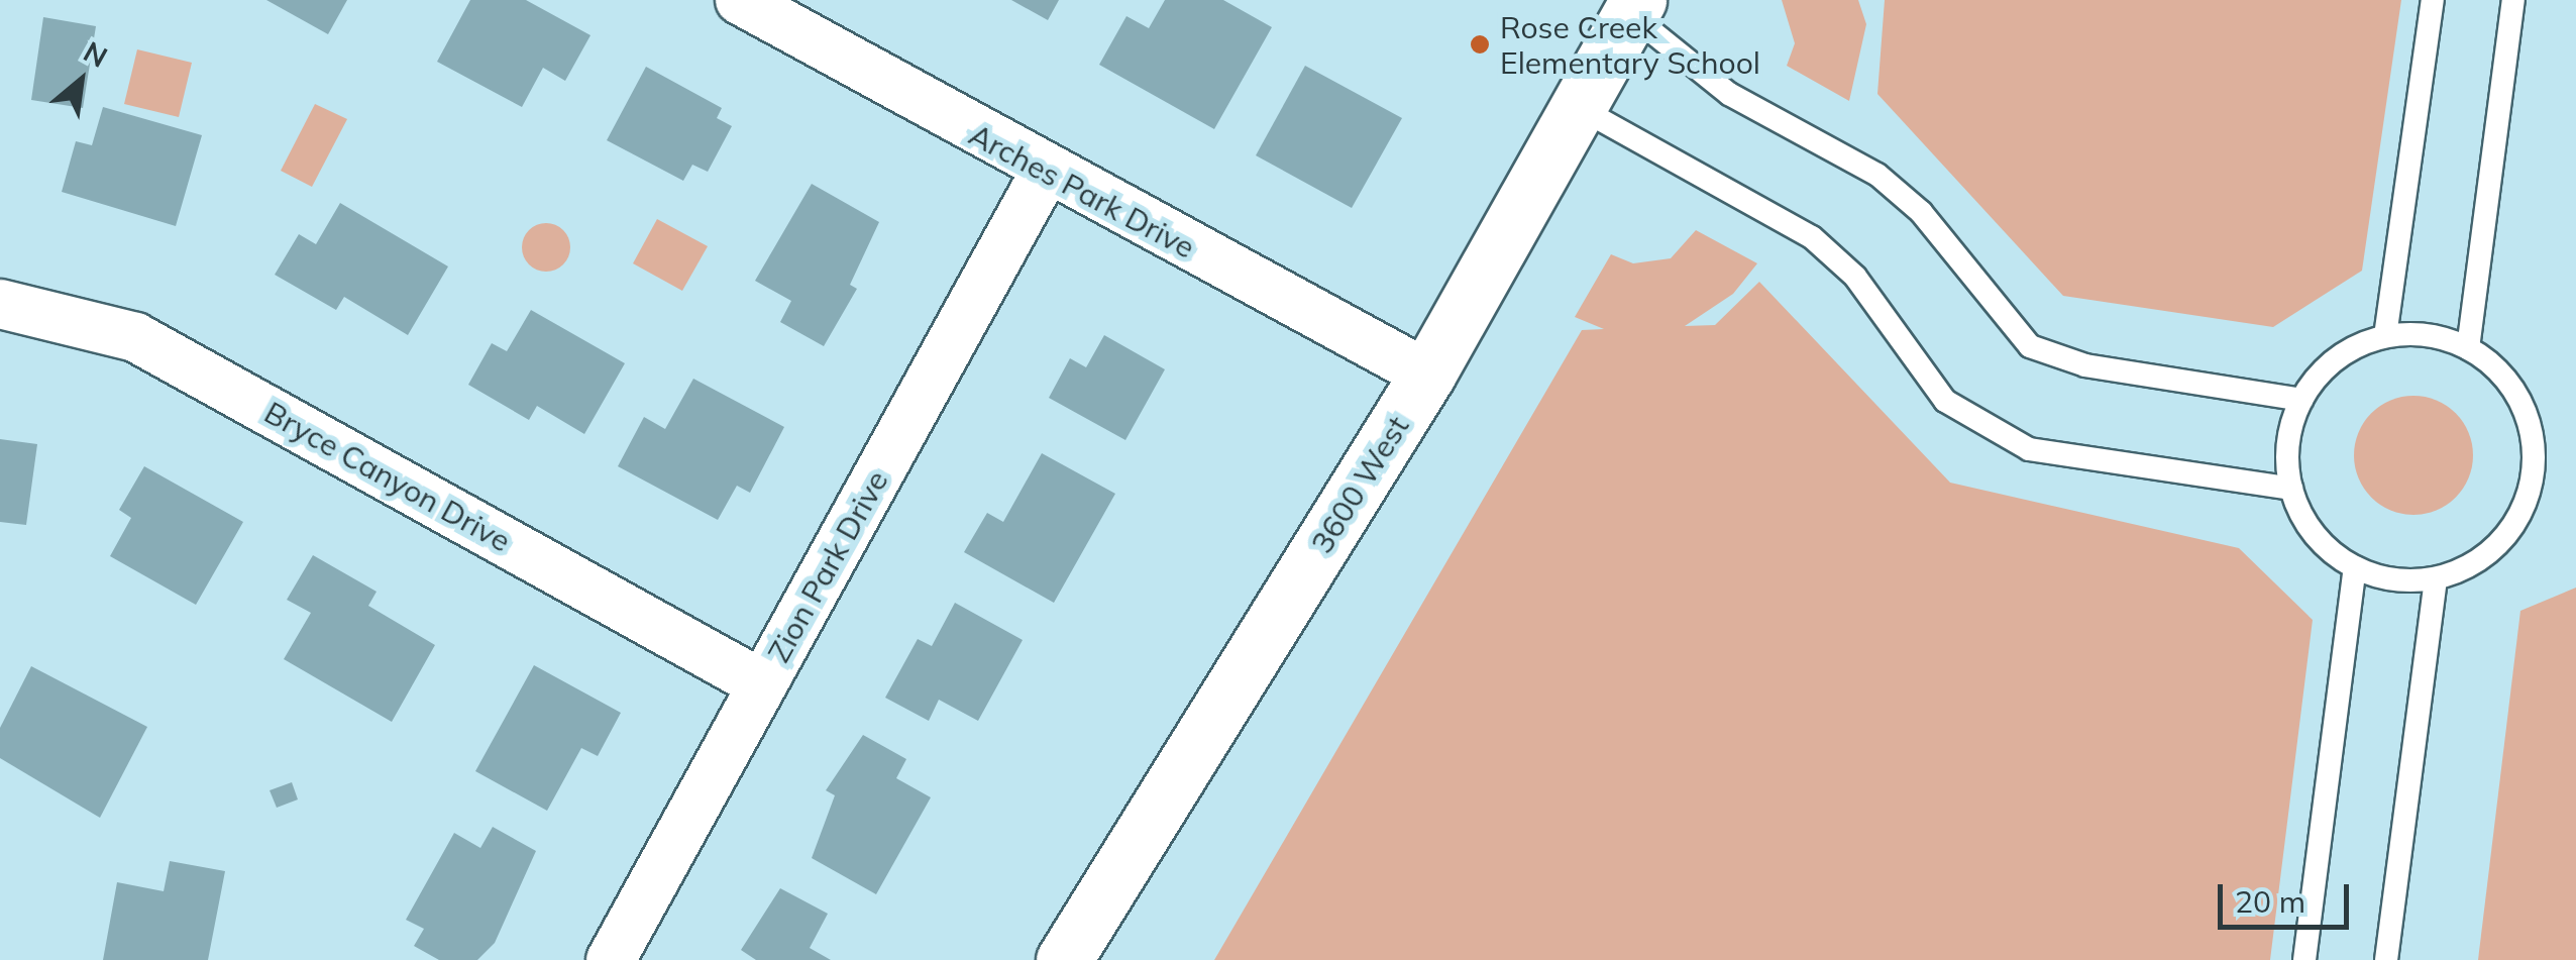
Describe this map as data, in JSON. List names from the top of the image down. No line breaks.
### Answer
{"streets":{"main road":["3600 West"],"street":["Arches Park Drive","Bryce Canyon Drive","Zion Park Drive"]},"crossings":[["Arches Park Drive","3600 West"],["Arches Park Drive","Zion Park Drive"],["Bryce Canyon Drive","Zion Park Drive"]],"places":["Rose Creek Elementary School"],"scale_bar":"20 m","north":"top right"}
